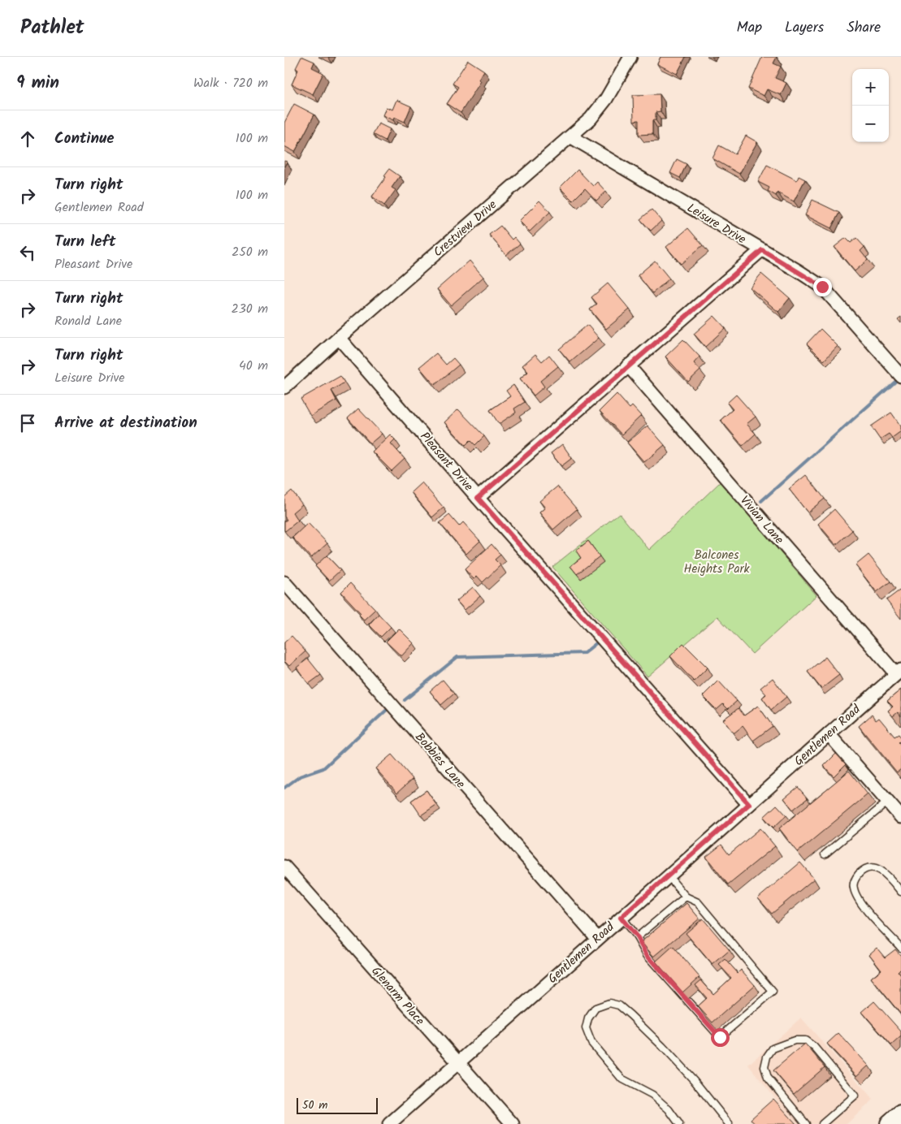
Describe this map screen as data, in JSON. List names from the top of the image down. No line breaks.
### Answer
{"streets":{"street":["Leisure Drive","Crestview Drive","Pleasant Drive","Vivian Lane","Gentlemen Road","Bobbies Lane","Glenarm Place"]},"crossings":[["Leisure Drive","Crestview Drive"],["Crestview Drive","Pleasant Drive"],["Pleasant Drive","Gentlemen Road"],["Vivian Lane","Gentlemen Road"],["Gentlemen Road","Bobbies Lane"],["Gentlemen Road","Glenarm Place"]],"parks":["Balcones Heights Park"],"scale_bar":"50 m","page":{"header":"Pathlet","nav":["Map","Layers","Share"],"heading":["9 min","Walk · 720 m"],"map_buttons":["+","−"],"list":[["Continue","100 m"],["Turn right","Gentlemen Road","100 m"],["Turn left","Pleasant Drive","250 m"],["Turn right","Ronald Lane","230 m"],["Turn right","Leisure Drive","40 m"],"Arrive at destination"],"scale":"50 m"}}
